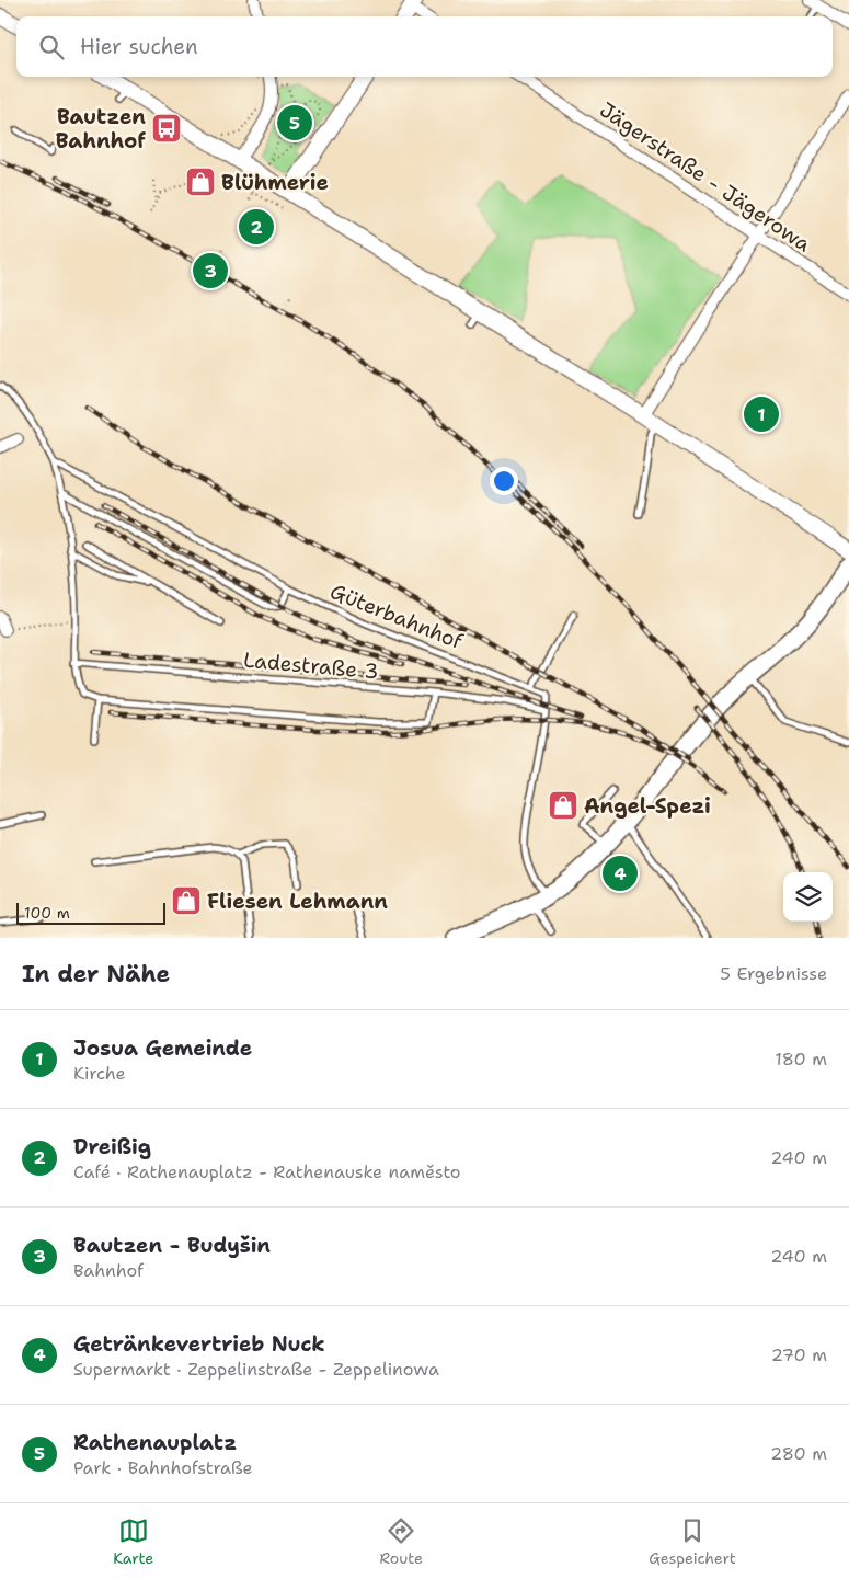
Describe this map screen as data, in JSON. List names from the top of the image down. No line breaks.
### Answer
{"streets":{"street":["Jägerstraße - Jägerowa"],"lane":["Güterbahnhof","Ladestraße 3"]},"places":{"bus stop":["Bautzen Bahnhof"],"shop":["Blühmerie","Angel-Spezi","Fliesen Lehmann"]},"scale_bar":"100 m","page":{"search":"Hier suchen","pins":["5","2","3","1","4"],"scale":"100 m","heading":["In der Nähe","5 Ergebnisse"],"list":[{"mark":"1","name":"Josua Gemeinde","note":"Kirche","value":"180 m"},{"mark":"2","name":"Dreißig","note":"Café · Rathenauplatz - Rathenauske naměsto","value":"240 m"},{"mark":"3","name":"Bautzen - Budyšin","note":"Bahnhof","value":"240 m"},{"mark":"4","name":"Getränkevertrieb Nuck","note":"Supermarkt · Zeppelinstraße - Zeppelinowa","value":"270 m"},{"mark":"5","name":"Rathenauplatz","note":"Park · Bahnhofstraße","value":"280 m"}],"nav":["Karte","Route","Gespeichert"]}}
